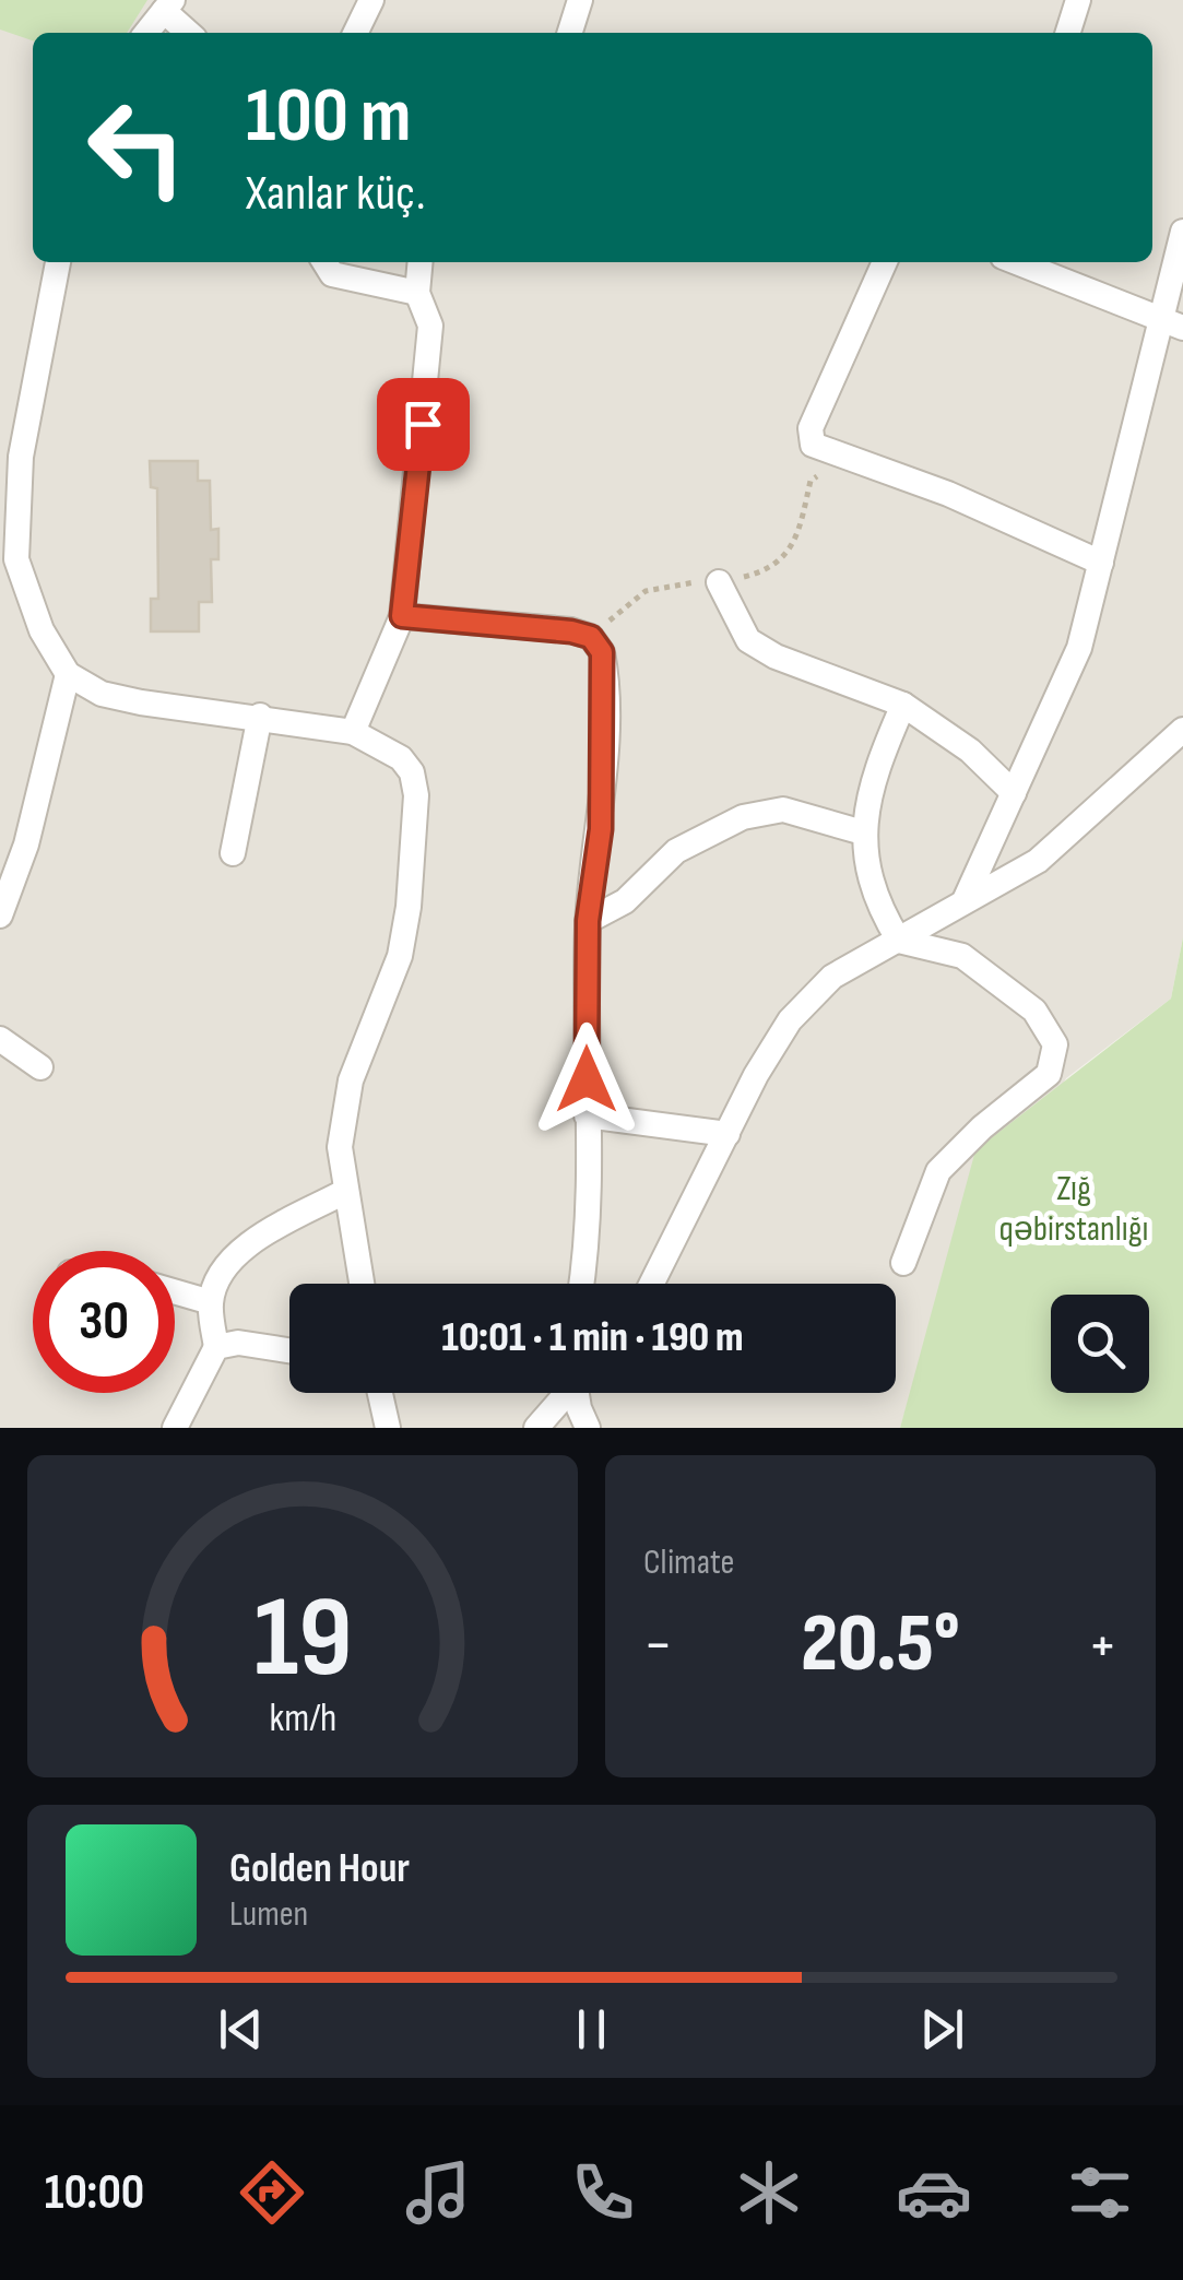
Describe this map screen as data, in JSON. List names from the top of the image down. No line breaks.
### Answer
{"parks":["Zığ qəbirstanlığı"],"page":{"turn":["100 m","Xanlar küç."],"limit":"30","trip":"10:01 · 1 min · 190 m","tile":"Climate","heat":["−","20.5°","+"],"song":["Golden Hour","Lumen"],"tabs":"10:00","gauge":["19","km/h"]}}
